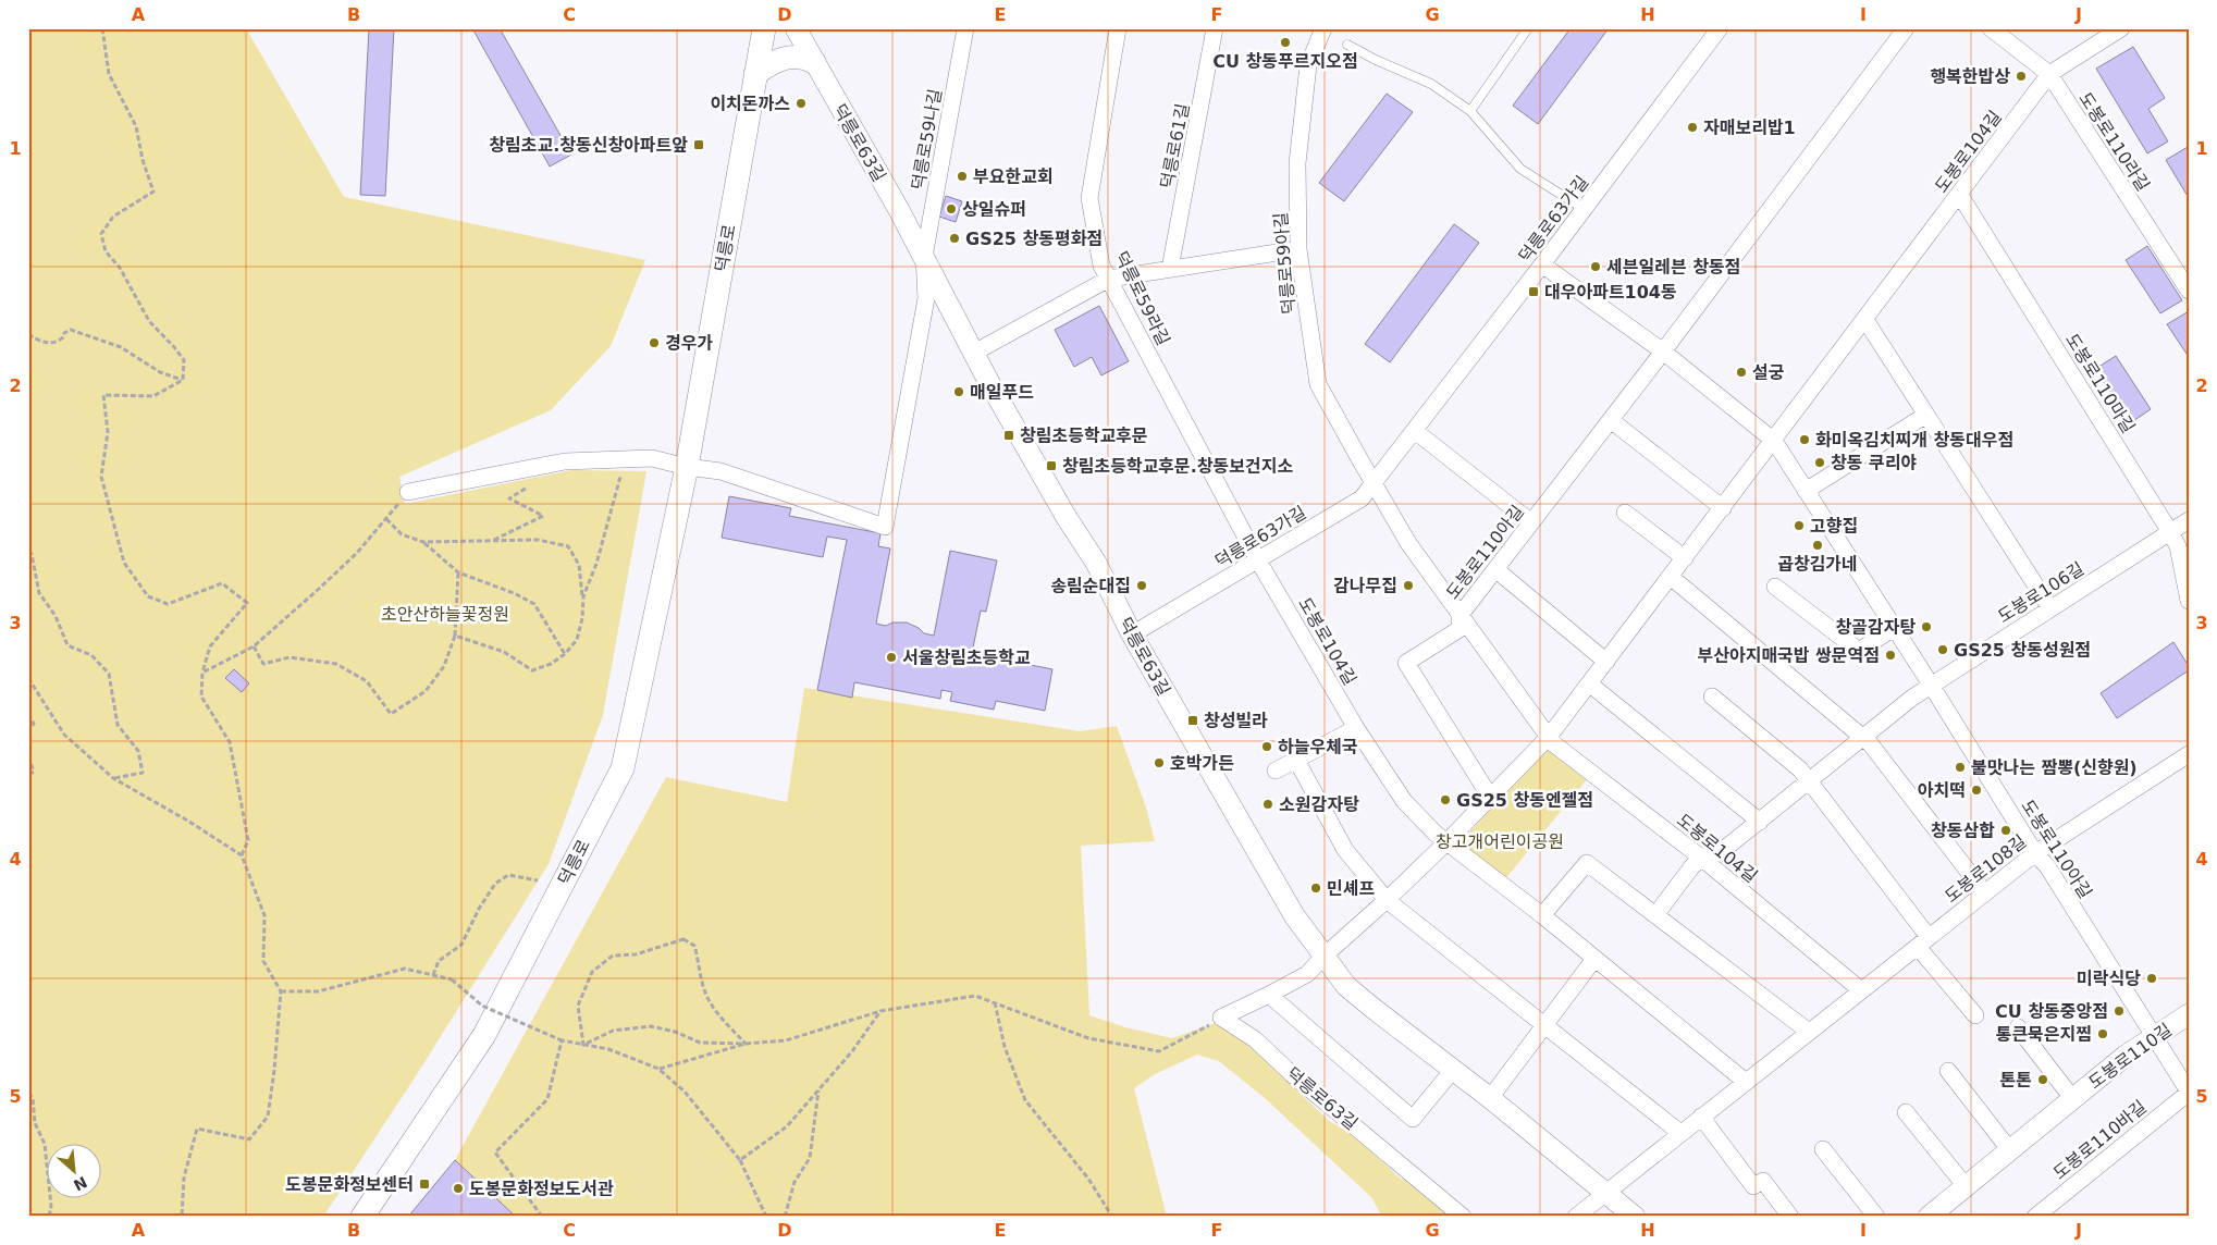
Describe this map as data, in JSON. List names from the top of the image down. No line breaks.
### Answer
{"streets":{"main road":["덕릉로"],"street":["덕릉로59나길","도봉로110라길","덕릉로63길","덕릉로61길","도봉로104길","덕릉로63가길","덕릉로59아길","덕릉로59라길","도봉로110마길","도봉로110아길","도봉로106길","도봉로108길","도봉로110길","도봉로110바길"]},"crossings":[["덕릉로59나길","덕릉로63길"],["도봉로110라길","도봉로104길"],["덕릉로63길","도봉로104길"],["덕릉로63길","덕릉로63가길"],["덕릉로63길","덕릉로"],["덕릉로63길","도봉로108길"],["도봉로104길","덕릉로63가길"],["도봉로104길","덕릉로59아길"],["도봉로104길","덕릉로59라길"],["도봉로104길","도봉로110마길"],["도봉로104길","도봉로110아길"],["도봉로104길","도봉로106길"],["도봉로104길","도봉로108길"],["덕릉로63가길","덕릉로59아길"],["덕릉로63가길","덕릉로59라길"],["덕릉로63가길","도봉로110아길"],["도봉로110마길","도봉로106길"],["도봉로110아길","도봉로106길"],["도봉로110아길","도봉로108길"],["도봉로110아길","도봉로110길"],["도봉로110아길","도봉로110바길"],["도봉로110길","도봉로110바길"]],"parks":["초안산하늘꽃정원","창고개어린이공원"],"places":{"other":["CU 창동푸르지오점","행복한밥상","이치돈까스","자매보리밥1","부요한교회","상일슈퍼","GS25 창동평화점","세븐일레븐 창동점","경우가","설궁","매일푸드","화미옥김치찌개 창동대우점","창동 쿠리야","고향집","곱창김가네","송림순대집","감나무집","창골감자탕","GS25 창동성원점","부산아지매국밥 쌍문역점","서울창림초등학교","하늘우체국","호박가든","불맛나는 짬뽕(신향원)","아치떡","GS25 창동엔젤점","소원감자탕","창동삼합","민셰프","미락식당","CU 창동중앙점","통큰묵은지찜","톤톤","도봉문화정보도서관"],"transit":["창림초교.창동신창아파트앞","대우아파트104동","창림초등학교후문","창림초등학교후문.창동보건지소","창성빌라","도봉문화정보센터"]},"north":"bottom right","grid":{"columns":["A","B","C","D","E","F","G","H","I","J"],"rows":["1","2","3","4","5"]}}
